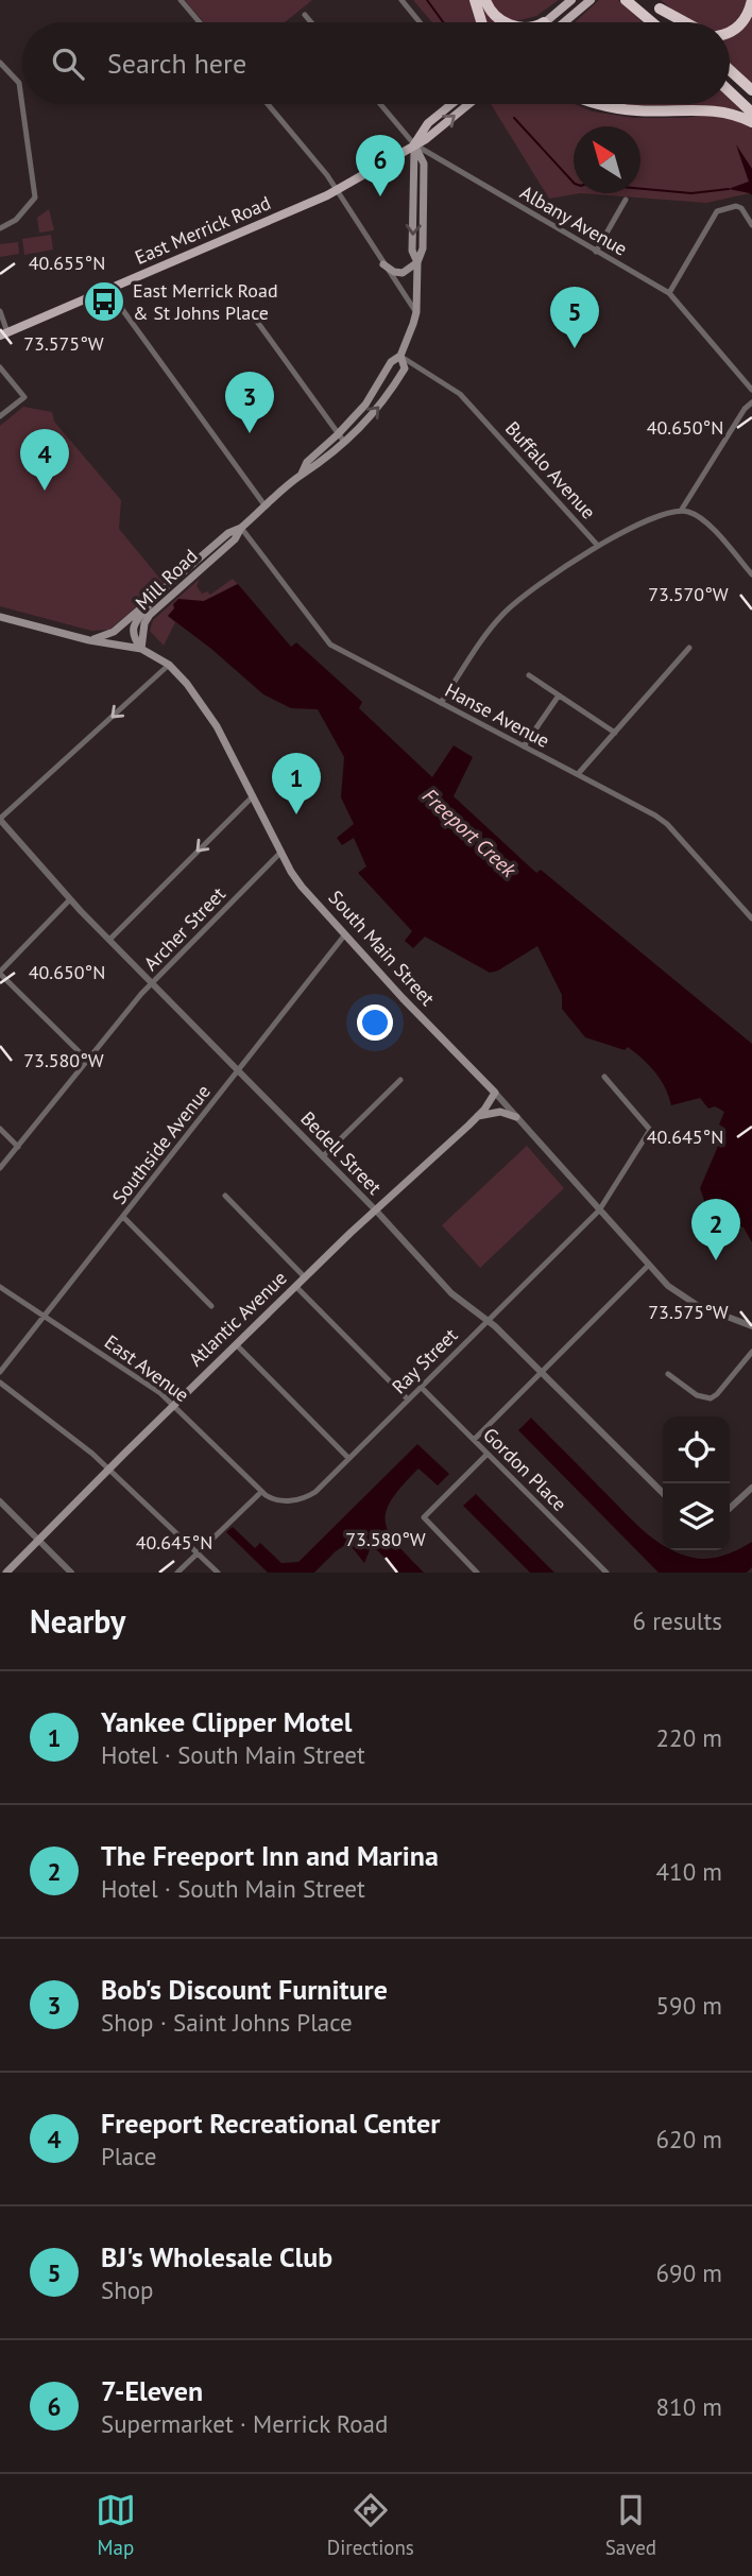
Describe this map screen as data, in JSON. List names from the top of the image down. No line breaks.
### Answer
{"streets":{"main road":["East Merrick Road","Mill Road","South Main Street","Atlantic Avenue"],"street":["Albany Avenue","Buffalo Avenue","Hanse Avenue","Archer Street","Southside Avenue","Bedell Street","Ray Street","East Avenue","Gordon Place"]},"crossings":[["Albany Avenue","East Merrick Road"],["Albany Avenue","Mill Road"],["East Merrick Road","Mill Road"],["Buffalo Avenue","Mill Road"],["Mill Road","Hanse Avenue"],["Mill Road","South Main Street"],["Archer Street","South Main Street"],["Archer Street","Bedell Street"],["South Main Street","Southside Avenue"],["South Main Street","Atlantic Avenue"],["South Main Street","Ray Street"],["Southside Avenue","Bedell Street"],["Southside Avenue","East Avenue"],["Bedell Street","Atlantic Avenue"],["Bedell Street","Ray Street"],["Atlantic Avenue","East Avenue"],["Ray Street","East Avenue"],["Ray Street","Gordon Place"]],"water":["Freeport Creek"],"places":{"bus stop":["East Merrick Road & St Johns Place"]},"north":"top left","page":{"search":"Search here","pins":["6","5","3","4","1","2"],"heading":["Nearby","6 results"],"list":[{"mark":"1","name":"Yankee Clipper Motel","note":"Hotel · South Main Street","value":"220 m"},{"mark":"2","name":"The Freeport Inn and Marina","note":"Hotel · South Main Street","value":"410 m"},{"mark":"3","name":"Bob's Discount Furniture","note":"Shop · Saint Johns Place","value":"590 m"},{"mark":"4","name":"Freeport Recreational Center","note":"Place","value":"620 m"},{"mark":"5","name":"BJ's Wholesale Club","note":"Shop","value":"690 m"},{"mark":"6","name":"7-Eleven","note":"Supermarket · Merrick Road","value":"810 m"}],"nav":["Map","Directions","Saved"]},"coordinates":["40.655°N","73.575°W","40.650°N","73.570°W","73.580°W","40.645°N"]}
